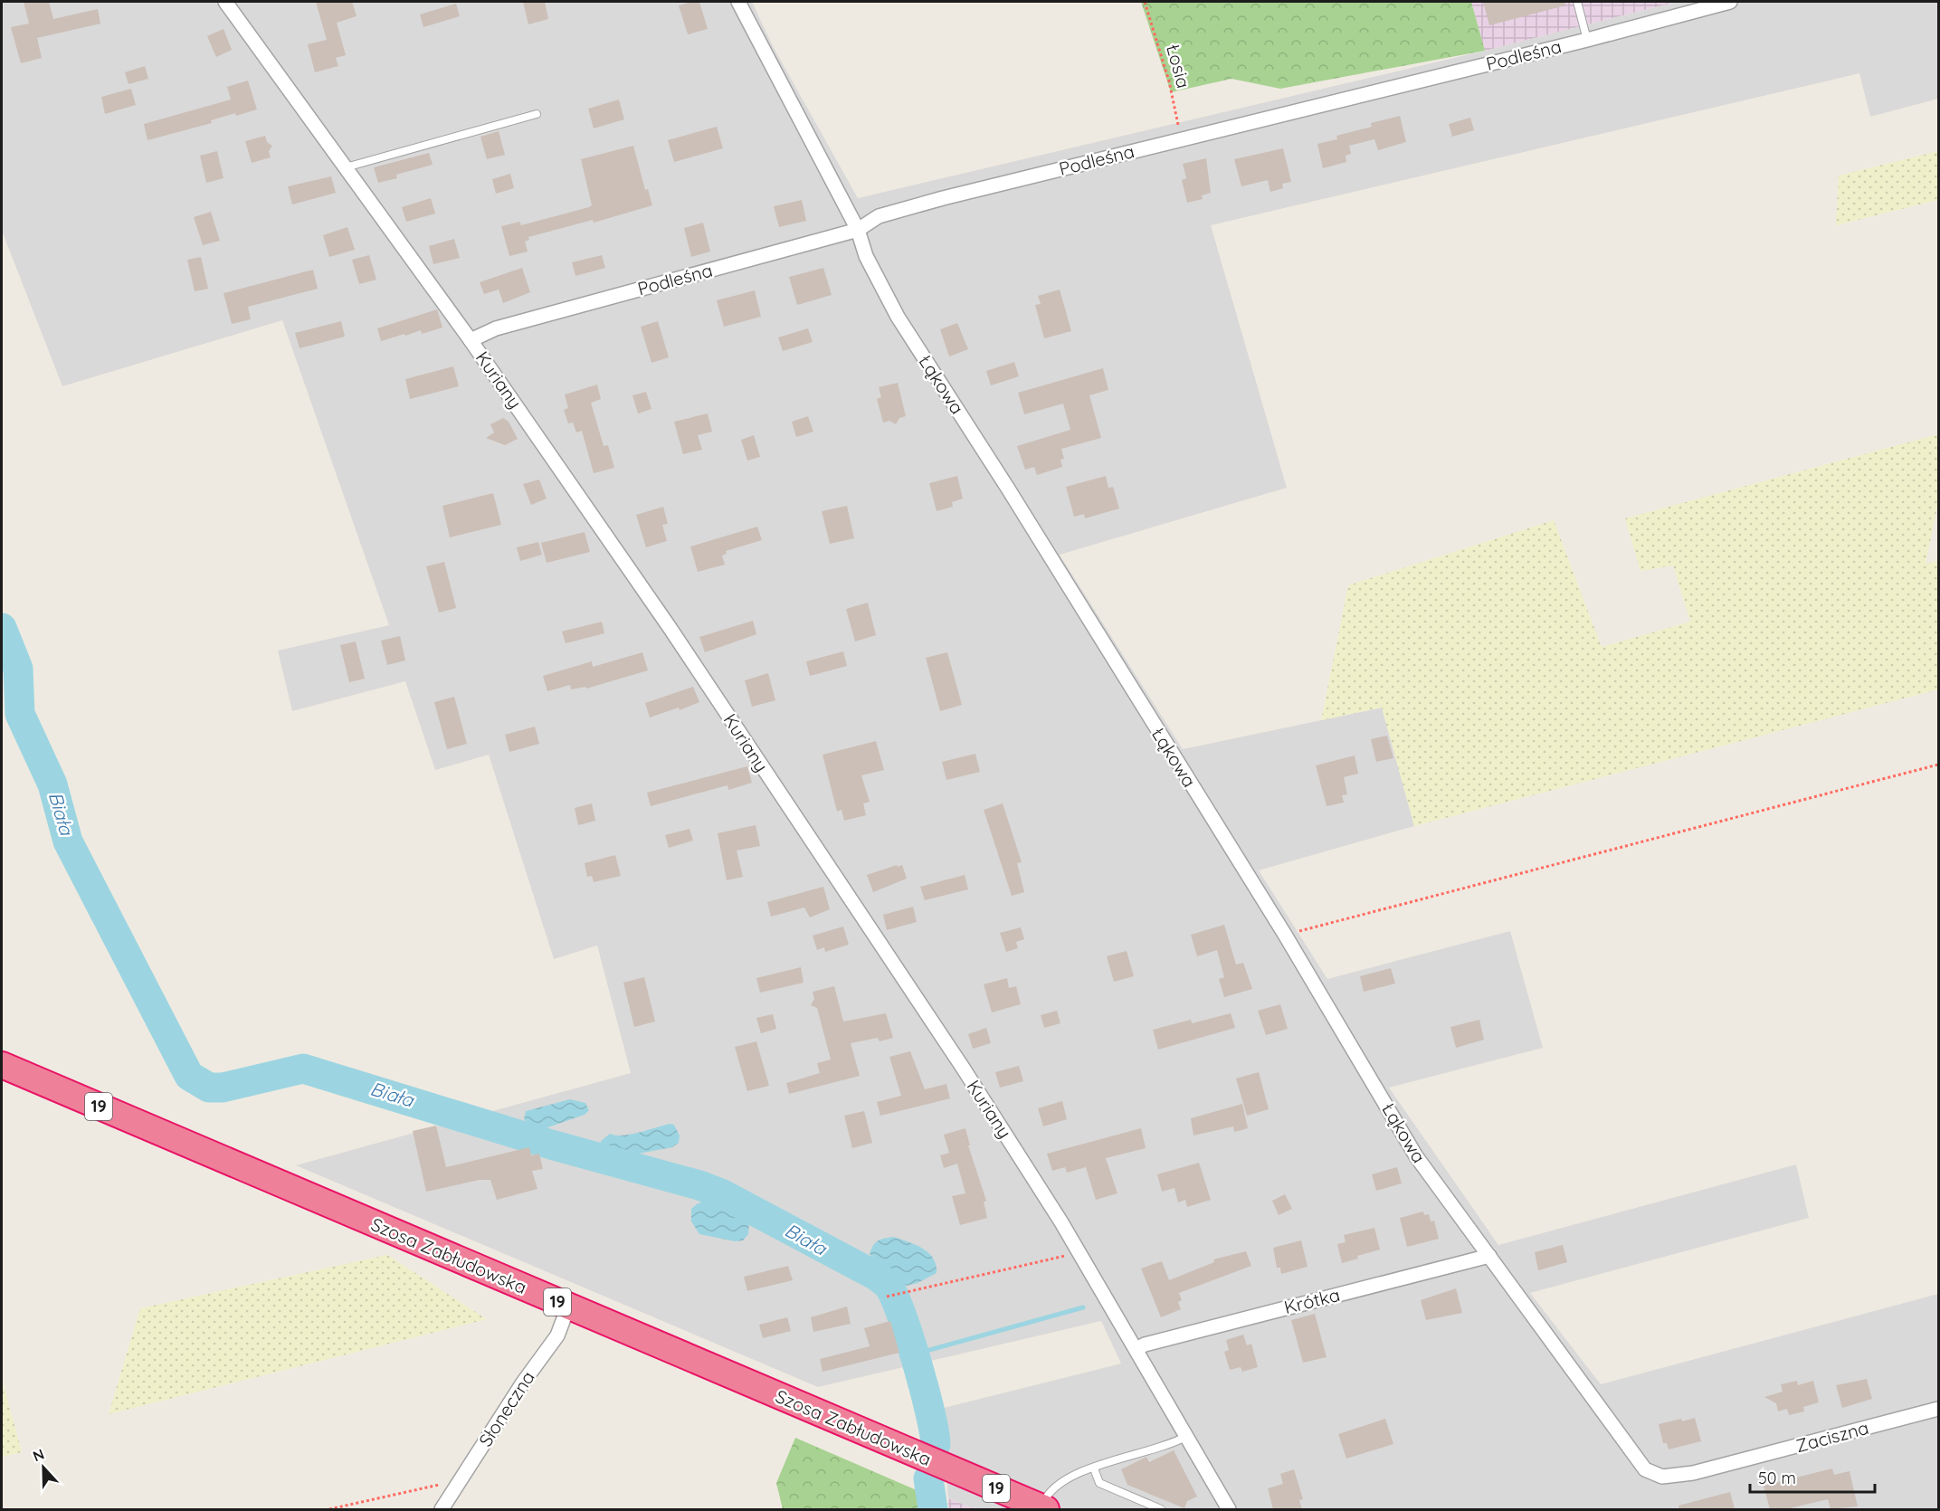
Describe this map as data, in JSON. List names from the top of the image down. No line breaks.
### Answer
{"streets":{"highway":["19","Szosa Zabłudowska"],"street":["Podleśna","Kuriany","Łąkowa","Krótka","Słoneczna","Zaciszna"],"path":["Łosia"]},"crossings":[["Podleśna","Łosia"],["Podleśna","Kuriany"],["Podleśna","Łąkowa"],["Kuriany","Krótka"],["Łąkowa","Krótka"],["Łąkowa","Zaciszna"],["Szosa Zabłudowska","Słoneczna"]],"water":["Biała"],"scale_bar":"50 m","north":"top"}
